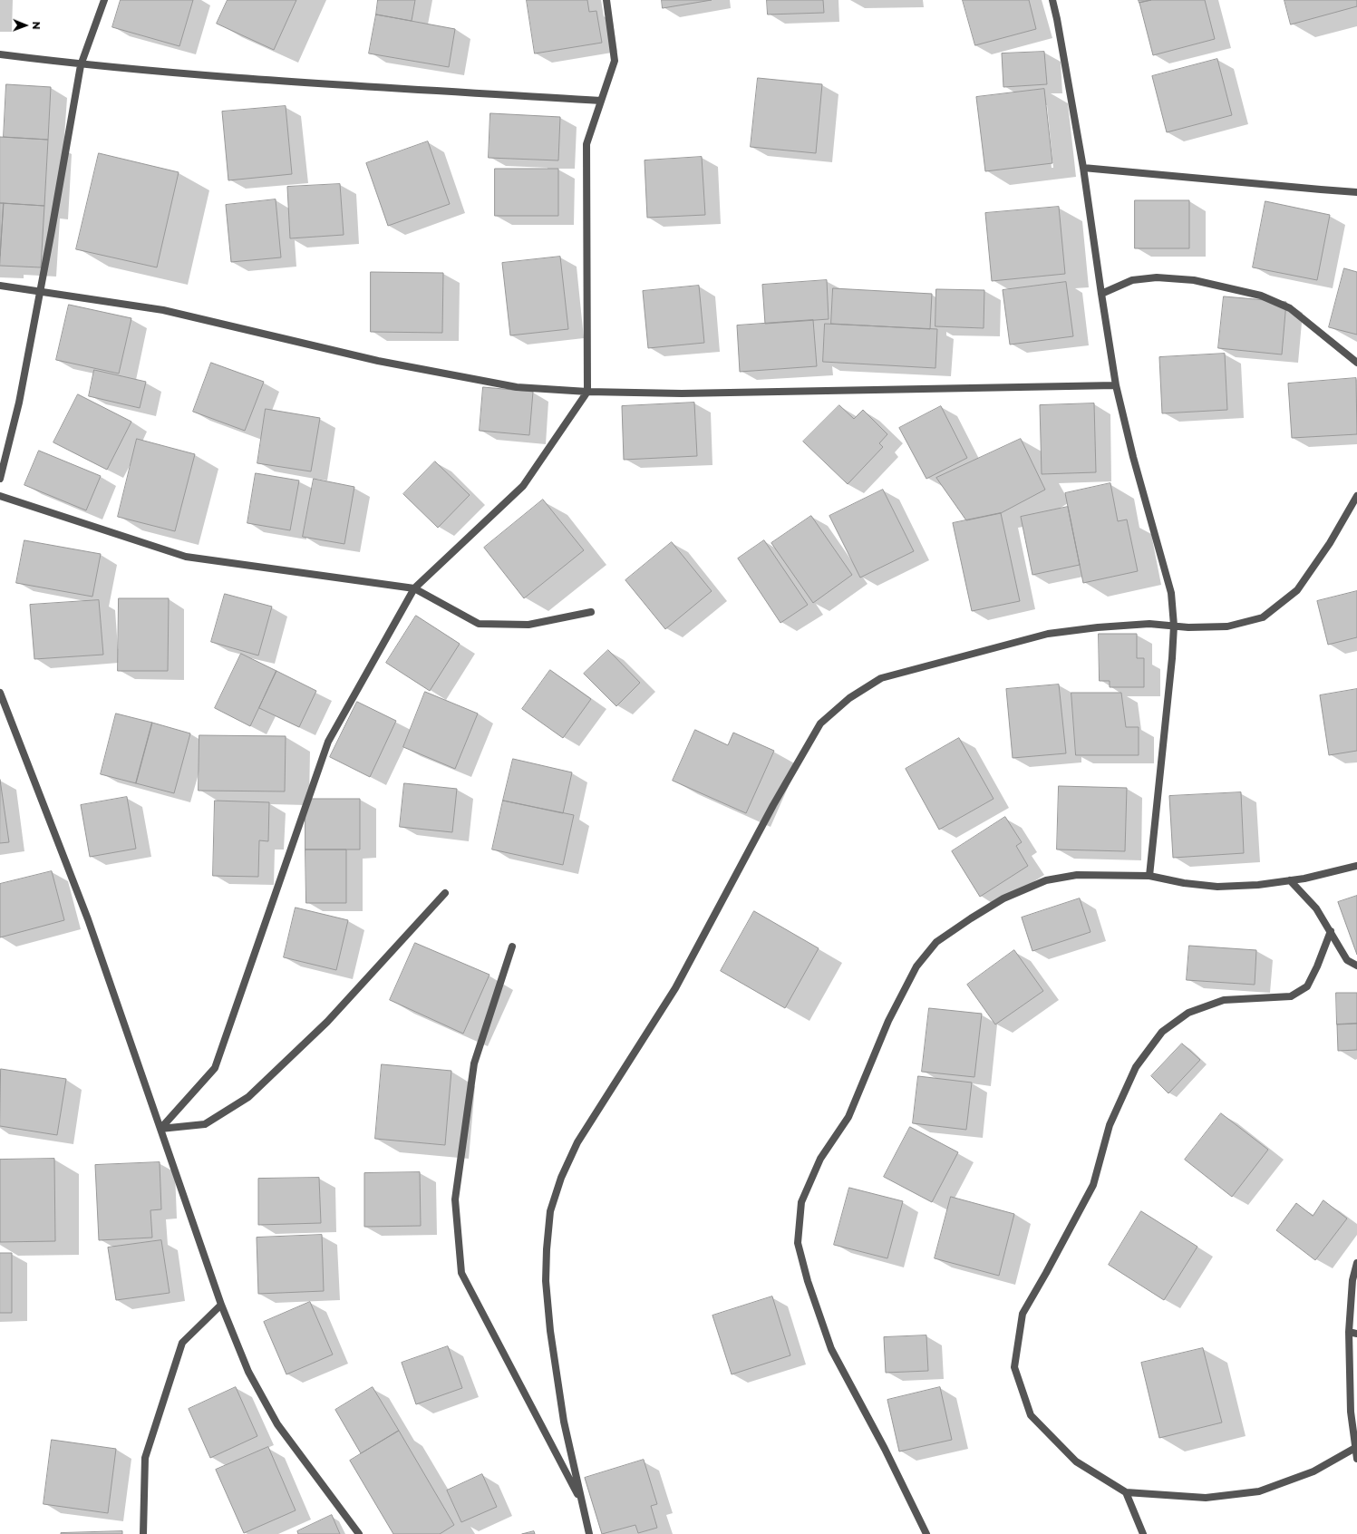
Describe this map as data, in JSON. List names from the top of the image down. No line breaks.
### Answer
{"north":"right"}
